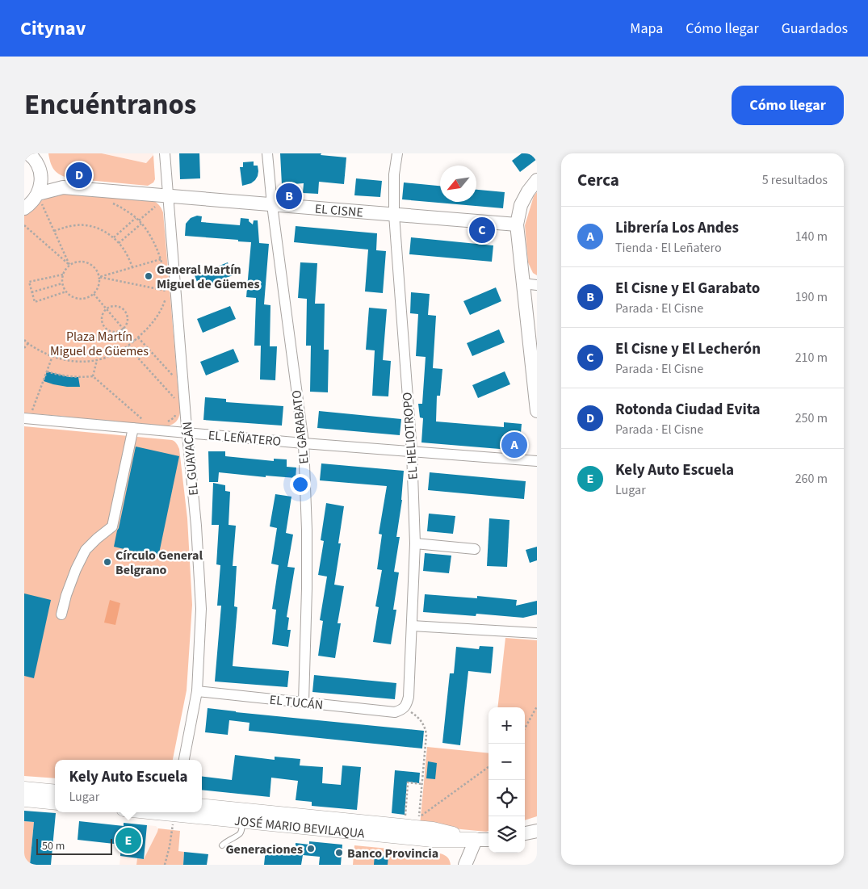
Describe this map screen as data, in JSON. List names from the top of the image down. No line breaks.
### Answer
{"streets":{"main road":["JOSÉ MARIO BEVILAQUA"],"street":["EL CISNE","EL GARABATO","EL HELIOTROPO","EL LEÑATERO","EL GUAYACÁN","EL TUCÁN"]},"crossings":[["EL CISNE","EL GARABATO"],["EL CISNE","EL HELIOTROPO"],["EL CISNE","EL GUAYACÁN"],["EL GARABATO","EL LEÑATERO"],["EL GARABATO","EL TUCÁN"],["EL HELIOTROPO","EL LEÑATERO"],["EL HELIOTROPO","EL TUCÁN"],["EL LEÑATERO","EL GUAYACÁN"],["EL GUAYACÁN","EL TUCÁN"]],"parks":["Plaza Martín Miguel de Güemes"],"places":["General Martín Miguel de Güemes","Círculo General Belgrano","Generaciones","Banco Provincia"],"scale_bar":"50 m","north":"bottom left","page":{"header":"Citynav","nav":["Mapa","Cómo llegar","Guardados"],"title":"Encuéntranos","buttons":"Cómo llegar","heading":["Cerca","5 resultados"],"pins":["D","B","C","A","E"],"list":[{"mark":"A","name":"Librería Los Andes","note":"Tienda · El Leñatero","value":"140 m"},{"mark":"B","name":"El Cisne y El Garabato","note":"Parada · El Cisne","value":"190 m"},{"mark":"C","name":"El Cisne y El Lecherón","note":"Parada · El Cisne","value":"210 m"},{"mark":"D","name":"Rotonda Ciudad Evita","note":"Parada · El Cisne","value":"250 m"},{"mark":"E","name":"Kely Auto Escuela","note":"Lugar","value":"260 m"}],"map_buttons":["+","−"],"popup":["Kely Auto Escuela","Lugar"],"scale":"50 m"}}
